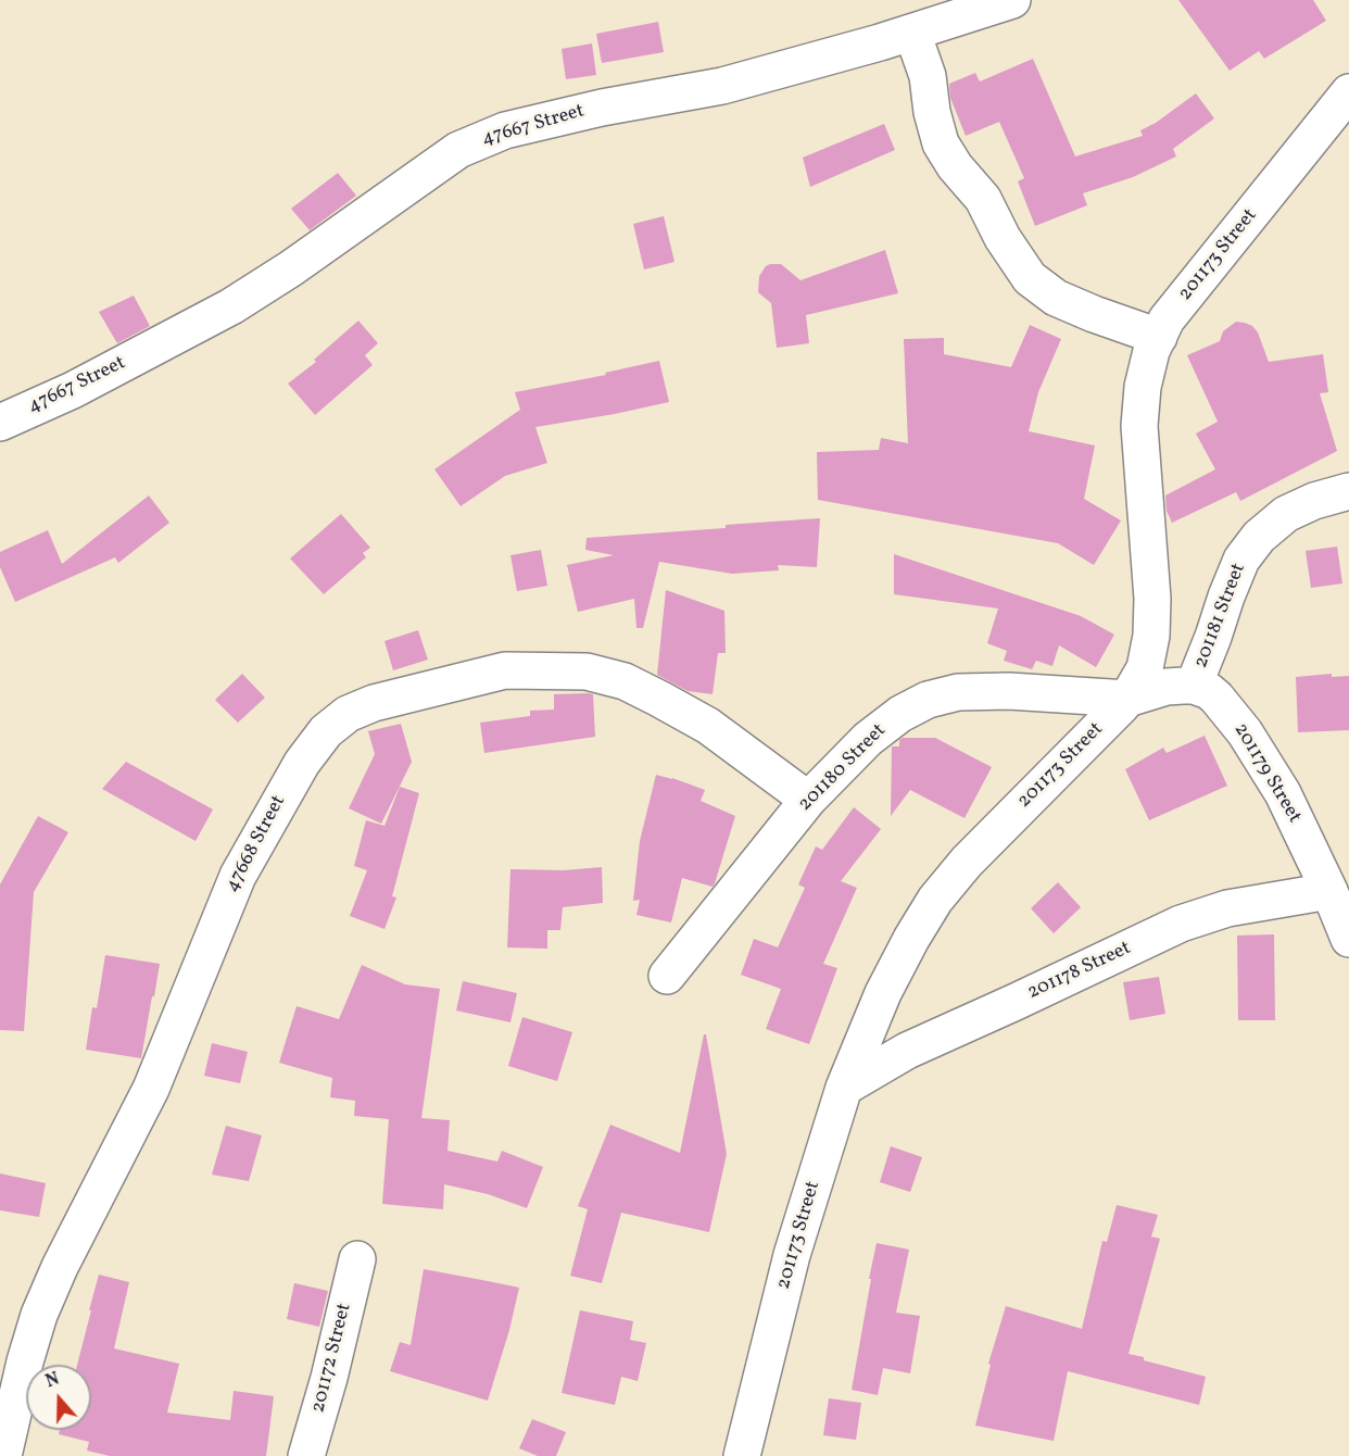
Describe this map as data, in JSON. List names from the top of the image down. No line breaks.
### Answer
{"streets":{"street":["47667 Street","201173 Street","201181 Street","201180 Street","201179 Street","47668 Street","201178 Street","201172 Street"]},"crossings":[["201173 Street","201180 Street"],["201173 Street","201178 Street"],["201181 Street","201179 Street"],["201180 Street","47668 Street"],["201179 Street","201178 Street"]],"north":"top"}
